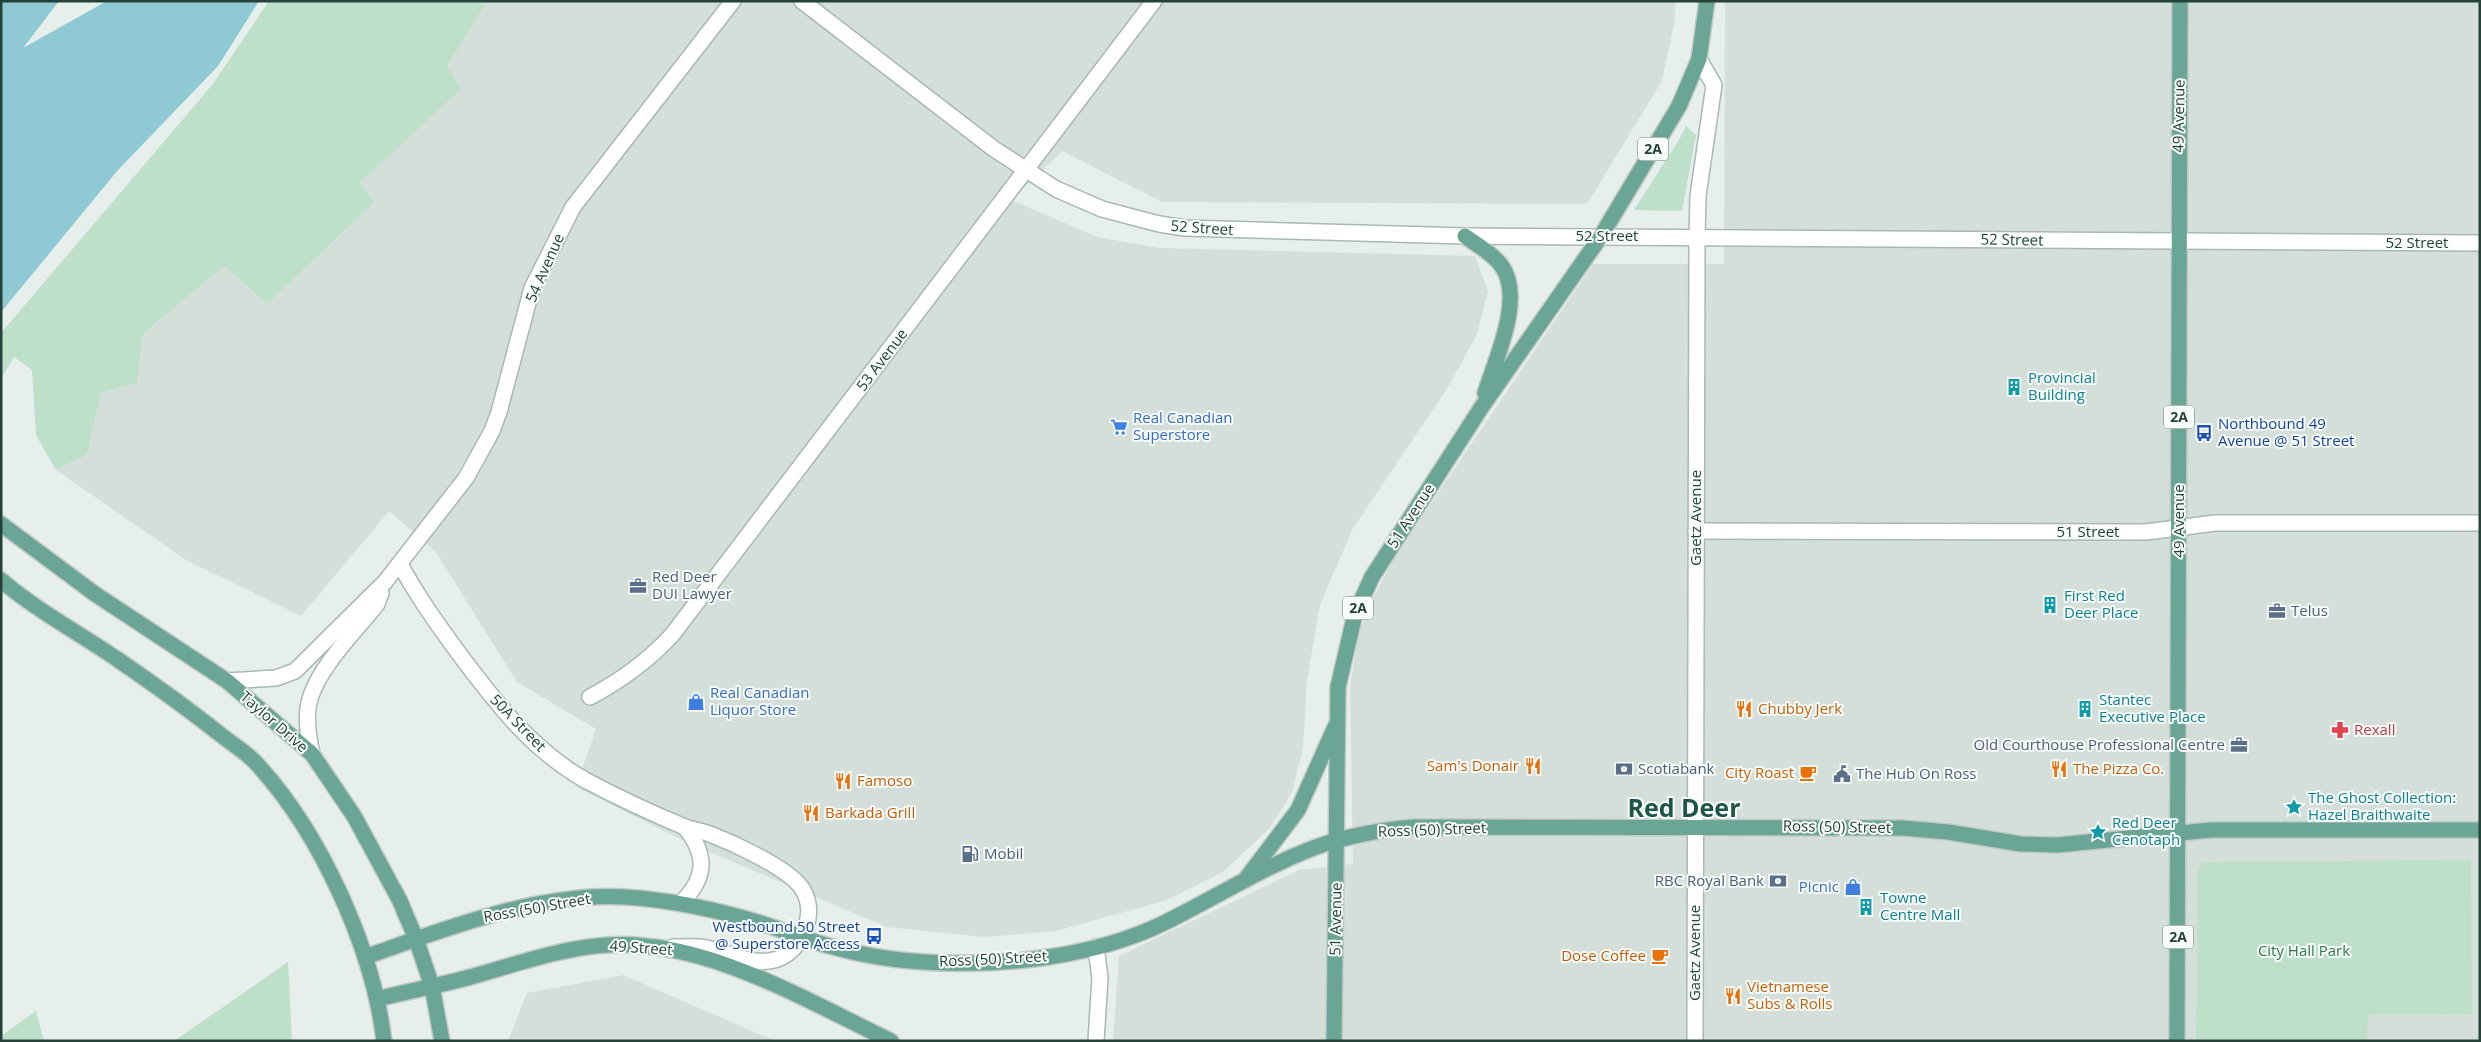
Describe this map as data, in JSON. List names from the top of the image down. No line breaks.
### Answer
{"streets":{"main road":["49 Avenue","2A","51 Avenue","Taylor Drive","Ross (50) Street","49 Street"],"street":["52 Street","54 Avenue","53 Avenue","Gaetz Avenue","51 Street","50A Street"]},"crossings":[["49 Avenue","52 Street"],["49 Avenue","51 Street"],["49 Avenue","Ross (50) Street"],["2A","51 Avenue"],["2A","Gaetz Avenue"],["52 Street","53 Avenue"],["52 Street","51 Avenue"],["52 Street","Gaetz Avenue"],["54 Avenue","50A Street"],["51 Avenue","Gaetz Avenue"],["51 Avenue","Ross (50) Street"],["Gaetz Avenue","51 Street"],["Gaetz Avenue","Ross (50) Street"],["Taylor Drive","Ross (50) Street"],["Taylor Drive","49 Street"],["50A Street","Ross (50) Street"]],"districts":["Red Deer"],"parks":["City Hall Park"],"places":{"building":["Provincial Building","First Red Deer Place","Stantec Executive Place","Towne Centre Mall"],"supermarket":["Real Canadian Superstore"],"bus stop":["Northbound 49 Avenue @ 51 Street","Westbound 50 Street @ Superstore Access"],"office":["Red Deer DUI Lawyer","Telus","Old Courthouse Professional Centre"],"shop":["Real Canadian Liquor Store","Picnic"],"restaurant":["Chubby Jerk","Sam's Donair","The Pizza Co.","Famoso","Barkada Grill","Vietnamese Subs & Rolls"],"pharmacy":["Rexall"],"bank":["Scotiabank","RBC Royal Bank"],"cafe":["City Roast","Dose Coffee"],"public building":["The Hub On Ross"],"place":["The Ghost Collection: Hazel Braithwaite","Red Deer Cenotaph"],"fuel station":["Mobil"]}}
